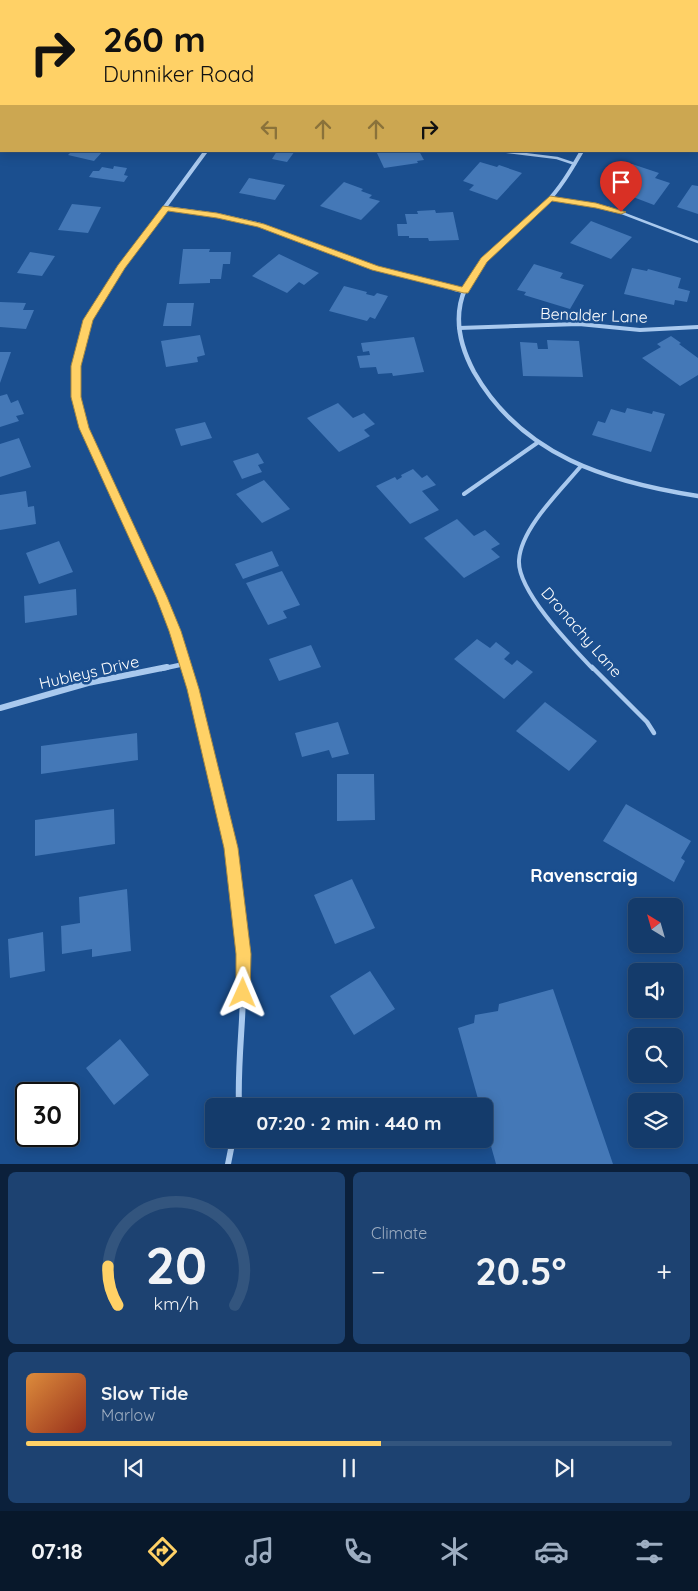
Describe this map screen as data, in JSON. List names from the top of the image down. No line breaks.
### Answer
{"streets":{"street":["Hubleys Drive"],"lane":["Benalder Lane","Dronachy Lane"]},"districts":["Ravenscraig"],"north":"top left","page":{"turn":["260 m","Dunniker Road"],"limit":"30","trip":"07:20 · 2 min · 440 m","tile":"Climate","heat":["−","20.5°","+"],"song":["Slow Tide","Marlow"],"tabs":"07:18","gauge":["20","km/h"]}}
